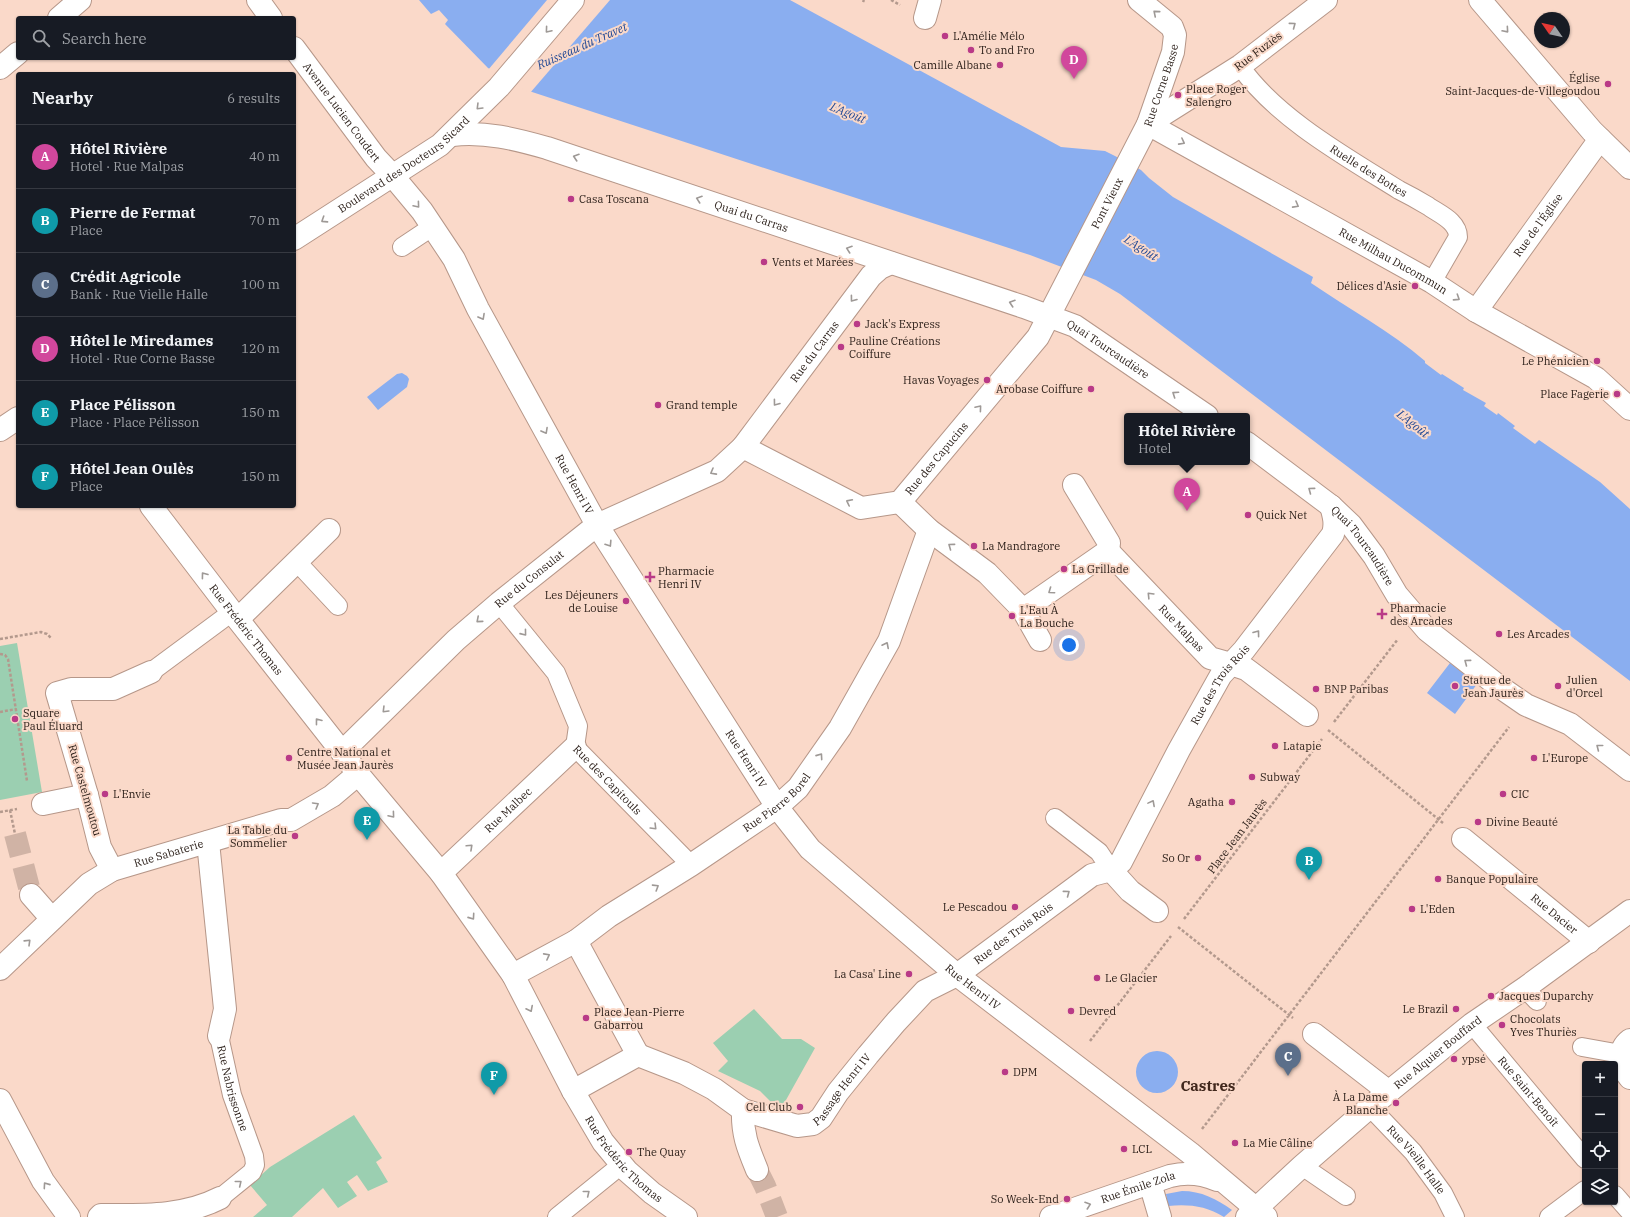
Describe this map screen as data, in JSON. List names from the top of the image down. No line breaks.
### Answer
{"streets":{"street":["Rue Fuziès","Rue Corne Basse","Avenue Lucien Coudert","Boulevard des Docteurs Sicard","Pont Vieux","Quai du Carras","Rue de l'Église","Rue Milhau Ducommun","Quai Tourcaudière","Rue du Carras","Rue des Capucins","Rue Henri IV","Rue du Consulat","Rue Malpas","Rue Frédéric Thomas","Rue des Trois Rois","Rue Castelmoutou","Rue Pierre Borel","Rue Malbec","Rue Sabaterie","Rue Dacier","Rue Alquier Bouffard","Rue Nabrissonne","Passage Henri IV","Rue Émile Zola"],"lane":["Ruelle des Bottes","Rue des Capitouls","Rue Saint-Benoît","Rue Vieille Halle"],"path":["Place Jean Jaurès"]},"crossings":[["Rue Fuziès","Rue Corne Basse"],["Rue Fuziès","Ruelle des Bottes"],["Rue Fuziès","Pont Vieux"],["Rue Fuziès","Rue Milhau Ducommun"],["Rue Corne Basse","Pont Vieux"],["Rue Corne Basse","Rue Milhau Ducommun"],["Avenue Lucien Coudert","Boulevard des Docteurs Sicard"],["Avenue Lucien Coudert","Rue Henri IV"],["Boulevard des Docteurs Sicard","Quai du Carras"],["Boulevard des Docteurs Sicard","Rue Henri IV"],["Ruelle des Bottes","Rue Milhau Ducommun"],["Pont Vieux","Quai du Carras"],["Pont Vieux","Rue Milhau Ducommun"],["Pont Vieux","Quai Tourcaudière"],["Pont Vieux","Rue des Capucins"],["Quai du Carras","Quai Tourcaudière"],["Quai du Carras","Rue du Carras"],["Quai du Carras","Rue des Capucins"],["Rue de l'Église","Rue Milhau Ducommun"],["Quai Tourcaudière","Rue des Capucins"],["Quai Tourcaudière","Rue des Trois Rois"],["Quai Tourcaudière","Place Jean Jaurès"],["Rue du Carras","Rue des Capucins"],["Rue du Carras","Rue du Consulat"],["Rue des Capucins","Rue du Consulat"],["Rue Henri IV","Rue du Consulat"],["Rue Henri IV","Rue des Trois Rois"],["Rue Henri IV","Rue Pierre Borel"],["Rue Henri IV","Place Jean Jaurès"],["Rue Henri IV","Rue Alquier Bouffard"],["Rue Henri IV","Passage Henri IV"],["Rue Henri IV","Rue Émile Zola"],["Rue du Consulat","Rue Frédéric Thomas"],["Rue du Consulat","Rue des Capitouls"],["Rue Malpas","Rue des Trois Rois"],["Rue Frédéric Thomas","Rue Castelmoutou"],["Rue Frédéric Thomas","Rue Pierre Borel"],["Rue Frédéric Thomas","Rue Malbec"],["Rue Frédéric Thomas","Rue Sabaterie"],["Rue des Trois Rois","Passage Henri IV"],["Rue des Capitouls","Rue Pierre Borel"],["Rue des Capitouls","Rue Malbec"],["Rue Castelmoutou","Rue Sabaterie"],["Rue Sabaterie","Rue Nabrissonne"],["Rue Dacier","Rue Alquier Bouffard"],["Rue Alquier Bouffard","Rue Saint-Benoît"],["Rue Alquier Bouffard","Rue Vieille Halle"]],"one_way":["Rue Fuziès","Rue Corne Basse","Boulevard des Docteurs Sicard","Quai du Carras","Rue Milhau Ducommun","Quai Tourcaudière","Rue du Carras","Rue Henri IV","Rue Malpas","Rue des Trois Rois","Rue des Capitouls","Rue Pierre Borel","Rue Malbec","Rue Sabaterie","Rue Nabrissonne","Rue Émile Zola"],"districts":["Castres"],"water":["Ruisseau du Travet","L'Agoût"],"places":{"other":["L'Amélie Mélo","To and Fro","Camille Albane","Église Saint-Jacques-de-Villegoudou","Place Roger Salengro","Casa Toscana","Vents et Marées","Délices d'Asie","Jack's Express","Pauline Créations Coiffure","Le Phénicien","Havas Voyages","Arobase Coiffure","Place Fagerie","Grand temple","Quick Net","La Mandragore","La Grillade","Les Déjeuners de Louise","L'Eau À La Bouche","Les Arcades","Statue de Jean Jaurès","Julien d'Orcel","BNP Paribas","Square Paul Éluard","Latapie","Centre National et Musée Jean Jaurès","L'Europe","Subway","L'Envie","CIC","Agatha","Divine Beauté","La Table du Sommelier","So Or","Banque Populaire","Le Pescadou","L'Eden","La Casa' Line","Le Glacier","Jacques Duparchy","Le Brazil","Devred","Place Jean-Pierre Gabarrou","Chocolats Yves Thuriès","ypsé","DPM","À La Dame Blanche","Cell Club","La Mie Câline","LCL","The Quay","So Week-End"],"health":["Pharmacie Henri IV","Pharmacie des Arcades"]},"north":"top left","page":{"search":"Search here","pins":["D","A","E","B","C","F"],"heading":["Nearby","6 results"],"list":[{"mark":"A","name":"Hôtel Rivière","note":"Hotel · Rue Malpas","value":"40 m"},{"mark":"B","name":"Pierre de Fermat","note":"Place","value":"70 m"},{"mark":"C","name":"Crédit Agricole","note":"Bank · Rue Vielle Halle","value":"100 m"},{"mark":"D","name":"Hôtel le Miredames","note":"Hotel · Rue Corne Basse","value":"120 m"},{"mark":"E","name":"Place Pélisson","note":"Place · Place Pélisson","value":"150 m"},{"mark":"F","name":"Hôtel Jean Oulès","note":"Place","value":"150 m"}],"popup":["Hôtel Rivière","Hotel"],"map_buttons":["+","−"]}}
